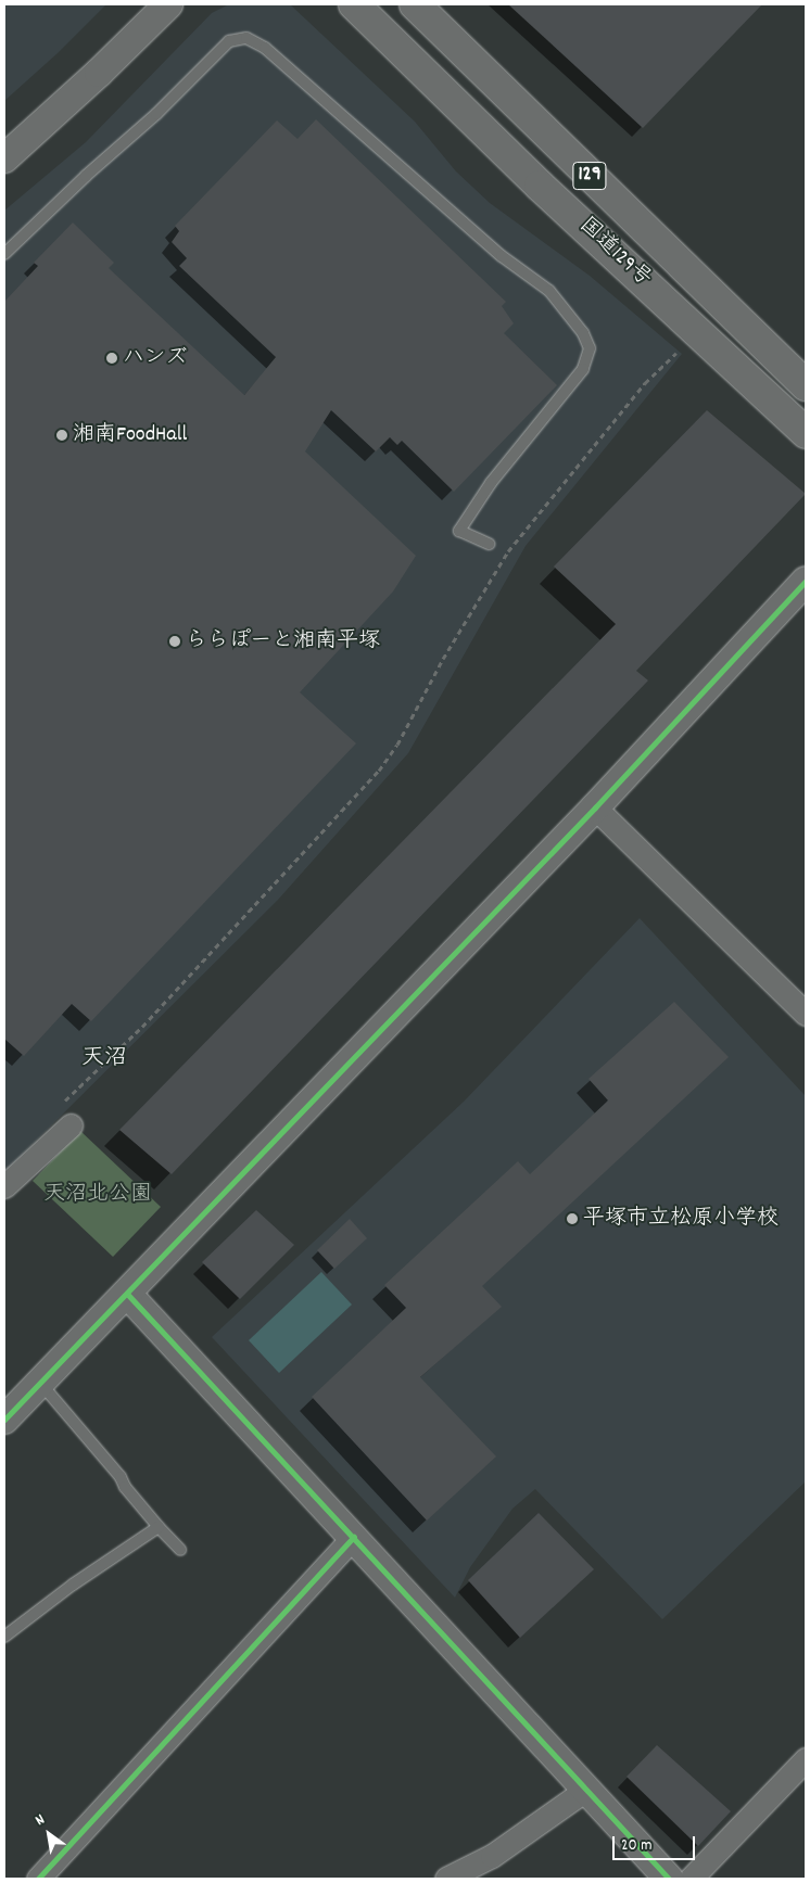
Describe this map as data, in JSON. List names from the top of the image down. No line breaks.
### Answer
{"streets":{"highway":["129","国道129号"]},"districts":["天沼"],"parks":["天沼北公園"],"places":["ハンズ","湘南FoodHall","ららぽーと湘南平塚","平塚市立松原小学校"],"scale_bar":"20 m","north":"top left"}
